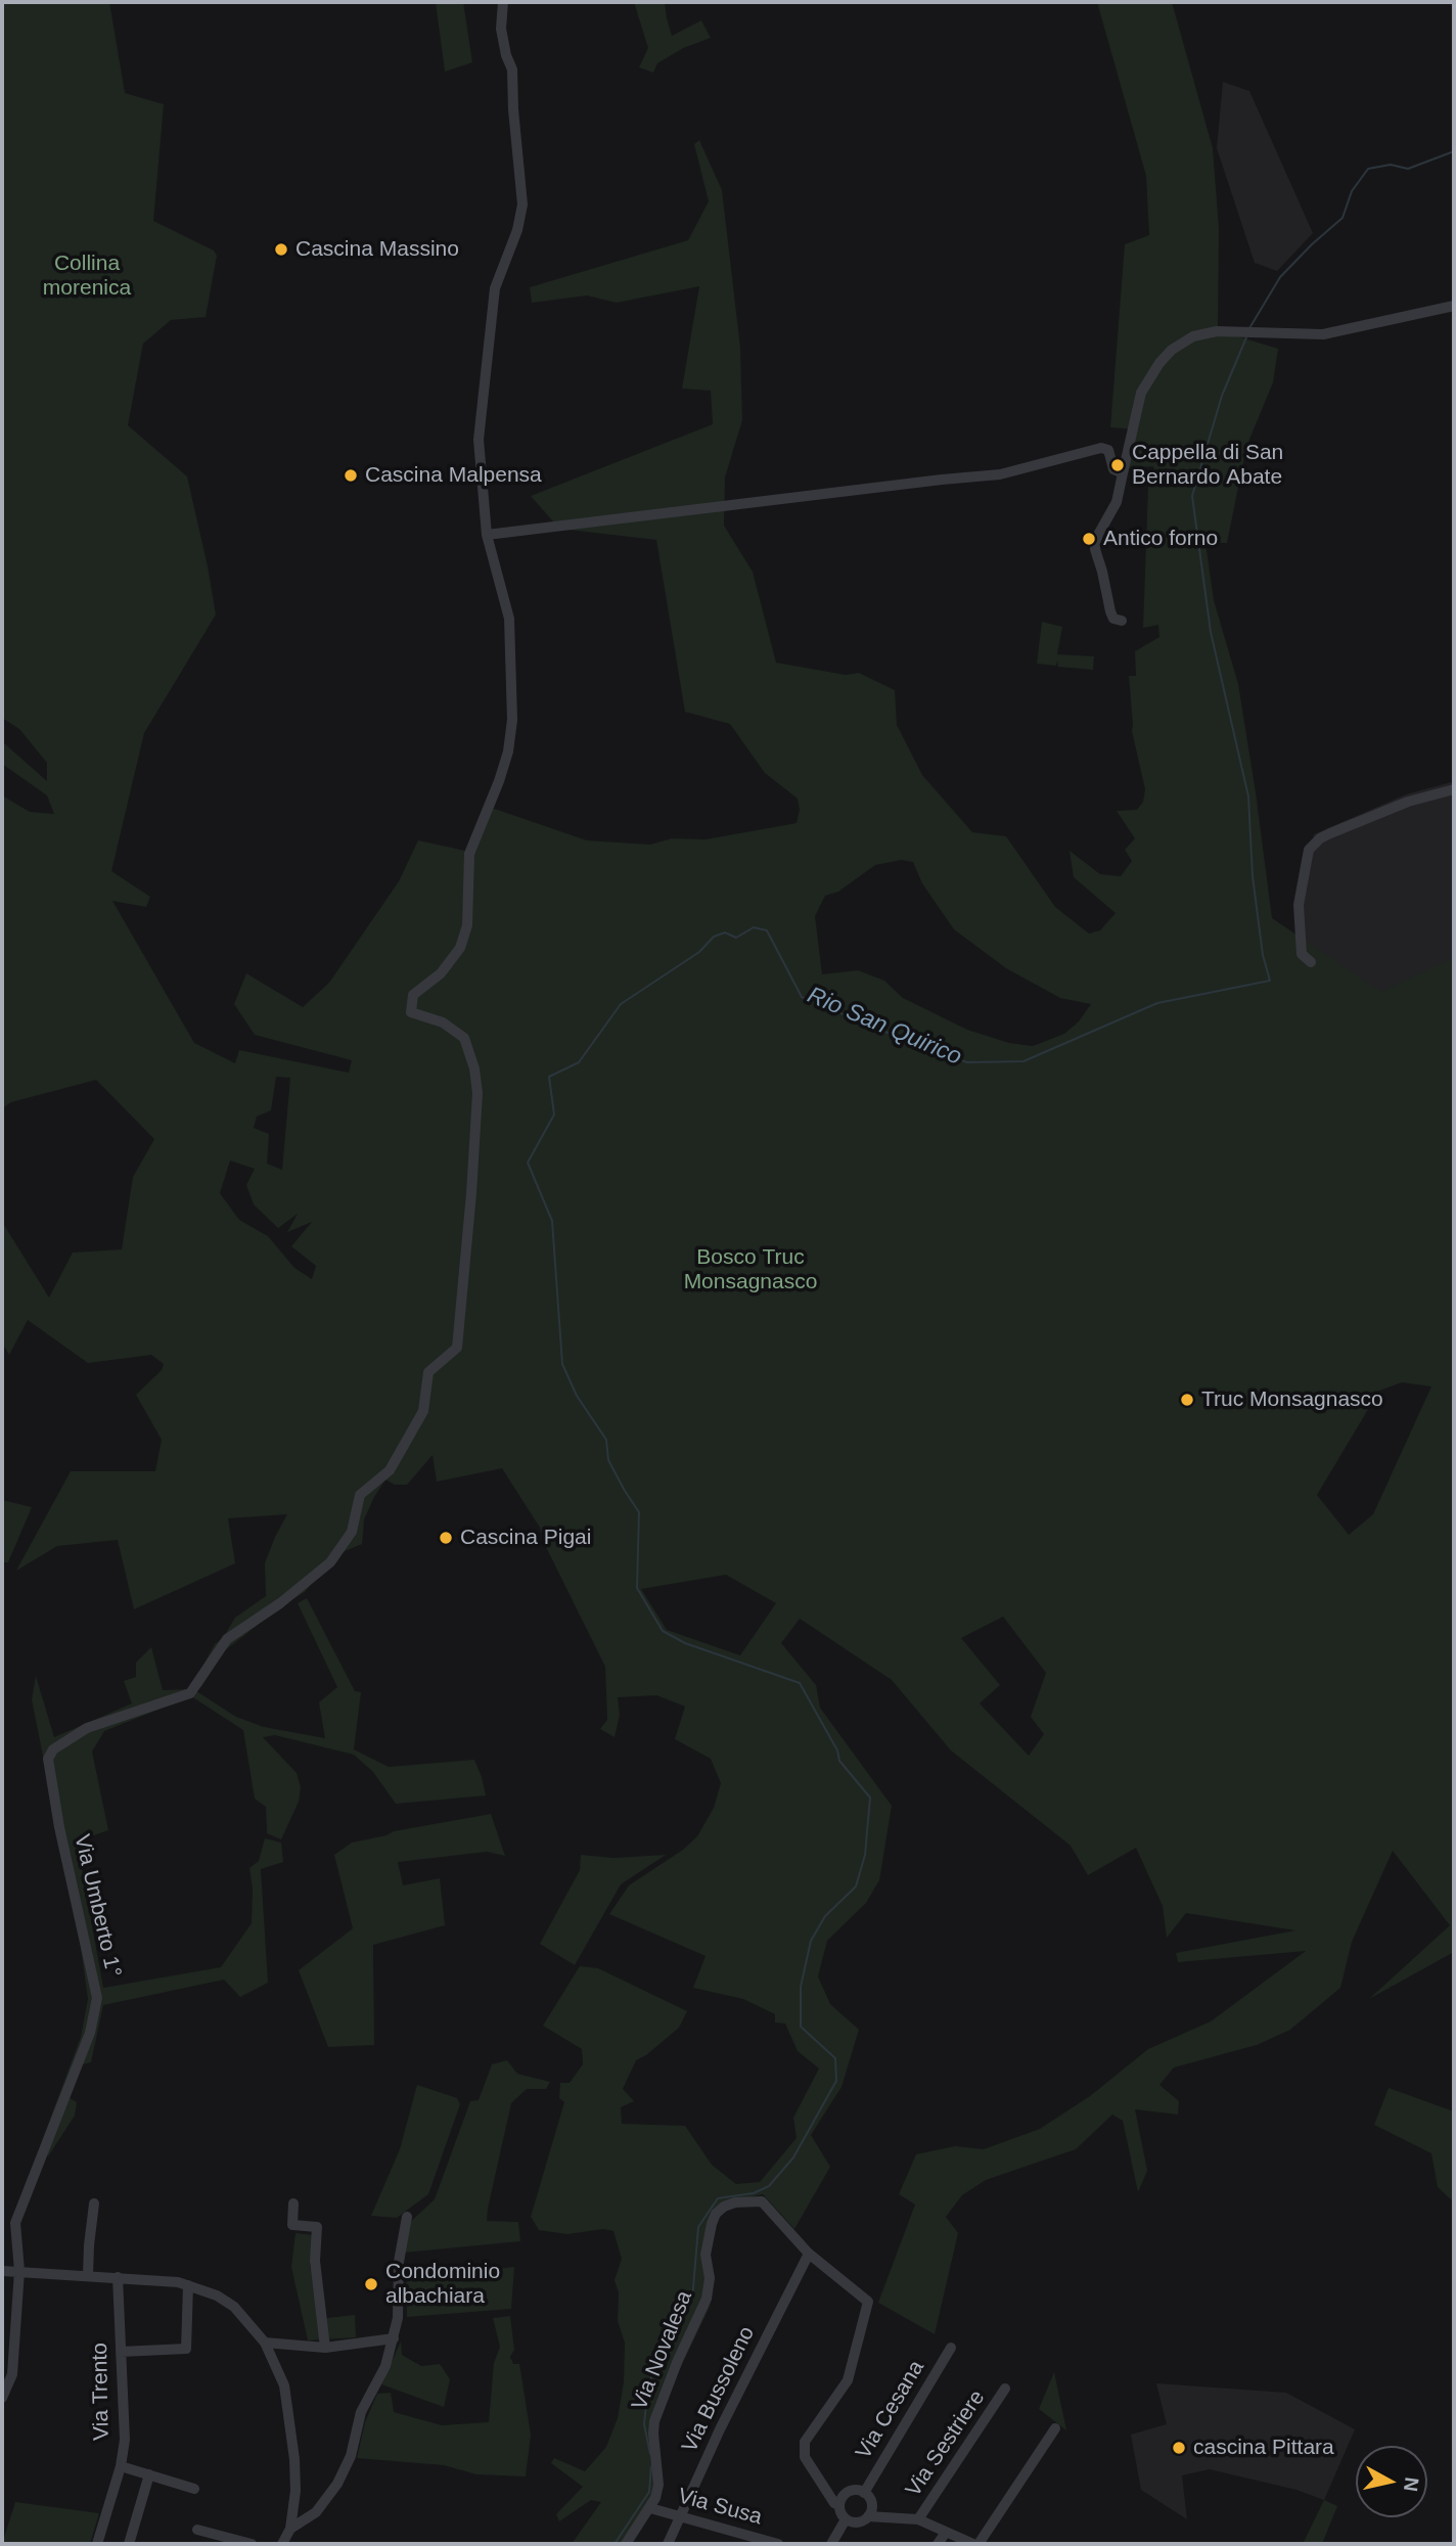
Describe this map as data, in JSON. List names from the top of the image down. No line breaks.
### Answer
{"streets":{"street":["Via Umberto 1°","Via Novalesa","Via Bussoleno","Via Trento","Via Cesana","Via Sestriere","Via Susa"]},"crossings":[["Via Novalesa","Via Bussoleno"],["Via Novalesa","Via Susa"],["Via Bussoleno","Via Susa"]],"water":["Rio San Quirico"],"parks":["Collina morenica","Bosco Truc Monsagnasco"],"places":["Cascina Massino","Cappella di San Bernardo Abate","Cascina Malpensa","Antico forno","Truc Monsagnasco","Cascina Pigai","Condominio albachiara","cascina Pittara"],"north":"right"}
